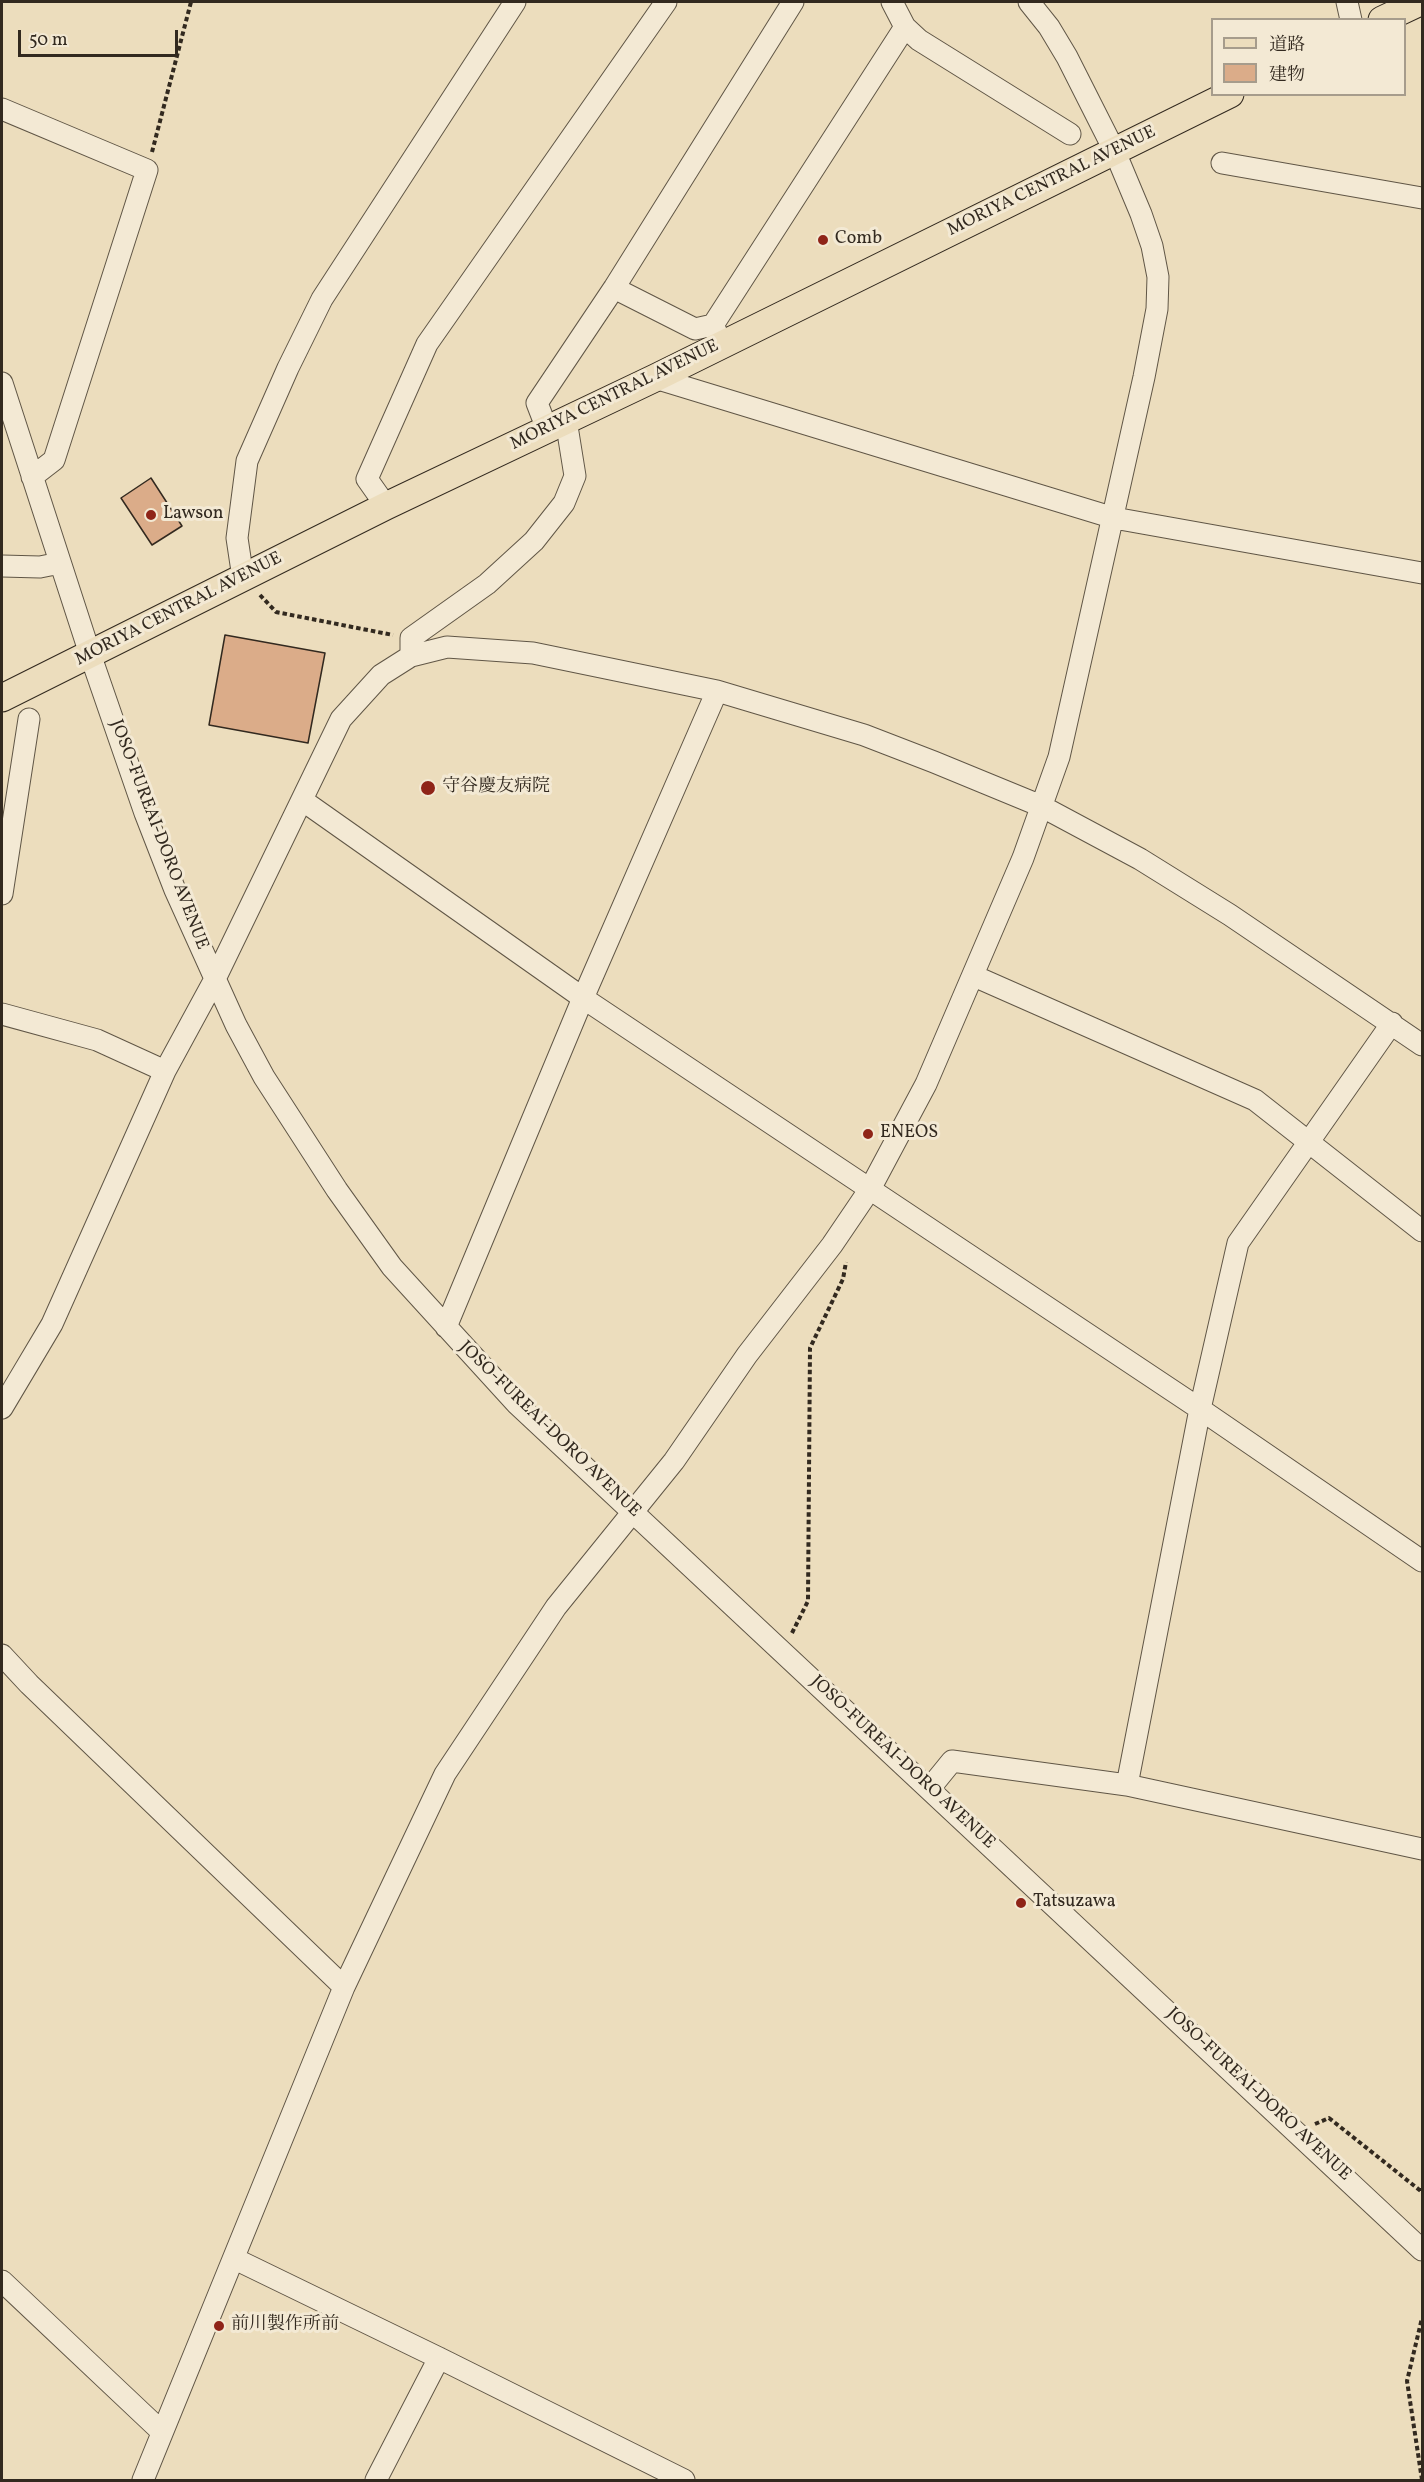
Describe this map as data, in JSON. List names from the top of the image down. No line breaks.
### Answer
{"streets":{"main road":["MORIYA CENTRAL AVENUE"],"street":["JOSO-FUREAI-DORO AVENUE"]},"crossings":[["MORIYA CENTRAL AVENUE","JOSO-FUREAI-DORO AVENUE"]],"places":["Comb","Lawson","守谷慶友病院","ENEOS","Tatsuzawa","前川製作所前"],"legend":["道路","建物"],"scale_bar":"50 m"}
